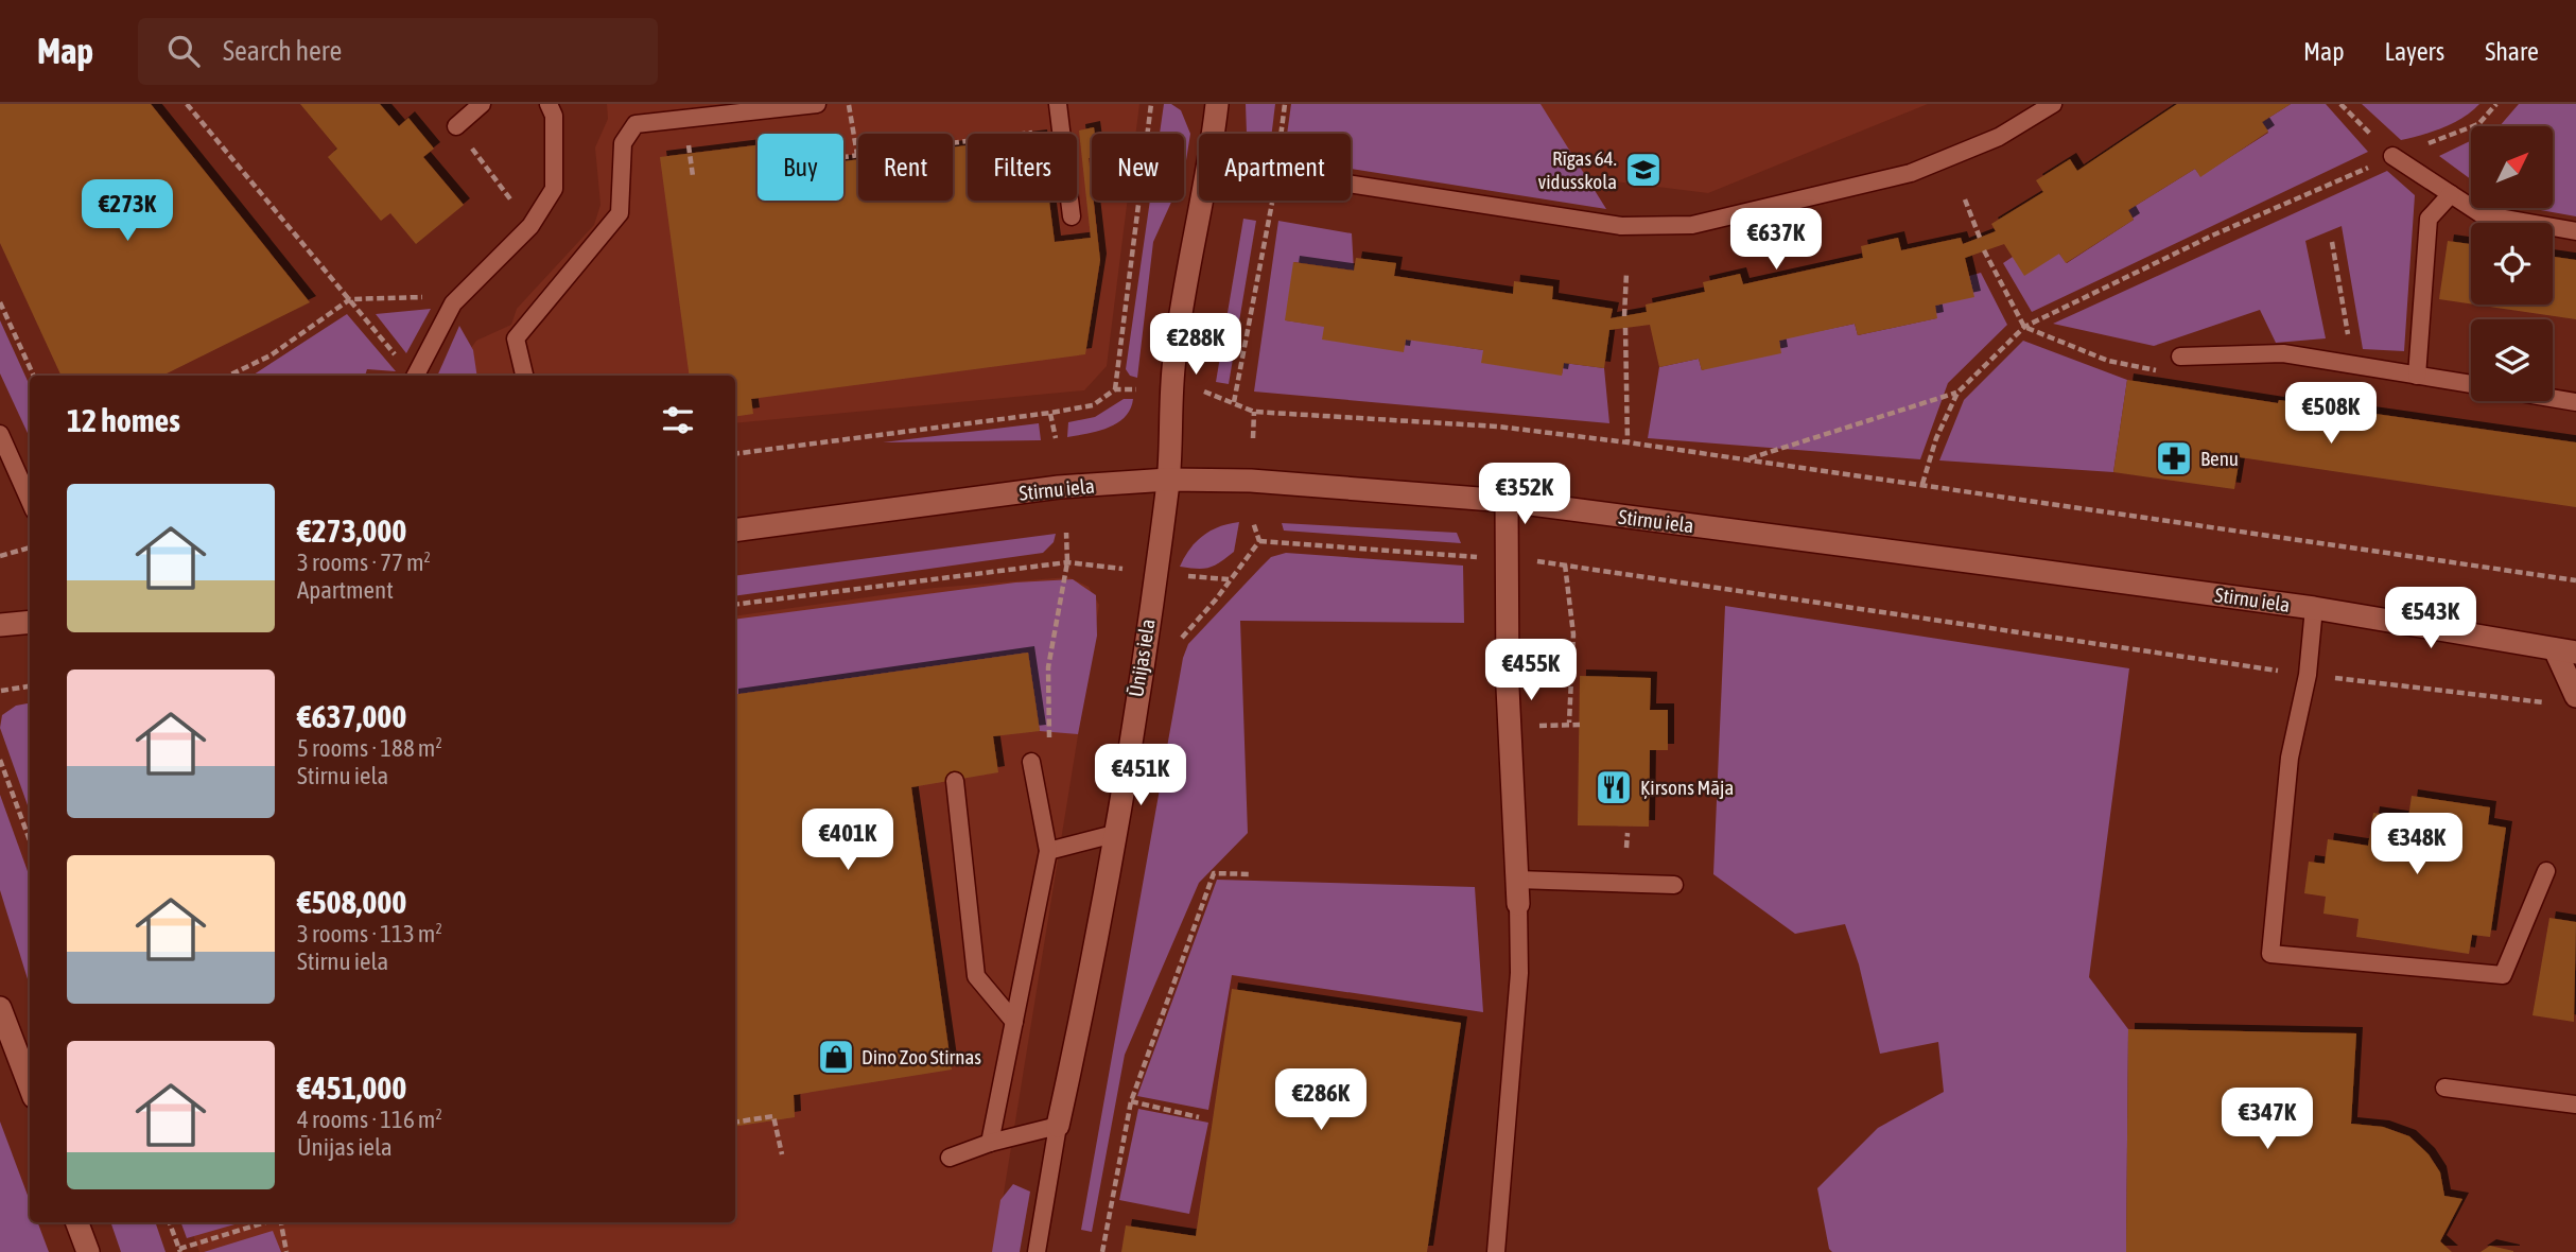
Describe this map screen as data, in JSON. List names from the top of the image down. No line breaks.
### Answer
{"streets":{"street":["Stirnu iela","Ūnijas iela"]},"crossings":[["Stirnu iela","Ūnijas iela"]],"places":{"school or university":["Rīgas 64. vidusskola"],"pharmacy":["Benu"],"restaurant":["Ķirsons Māja"],"shop":["Dino Zoo Stirnas"]},"north":"top right","page":{"header":"Map","search":"Search here","nav":["Map","Layers","Share"],"chip":["Buy","Rent","Filters","New","Apartment"],"price":["€273K","€637K","€288K","€508K","€352K","€543K","€455K","€451K","€401K","€348K","€286K","€347K"],"heading":"12 homes","list":[{"name":"€273,000","note":"3 rooms · 77 m² · Apartment"},{"name":"€637,000","note":"5 rooms · 188 m² · Stirnu iela"},{"name":"€508,000","note":"3 rooms · 113 m² · Stirnu iela"},{"name":"€451,000","note":"4 rooms · 116 m² · Ūnijas iela"}]}}
